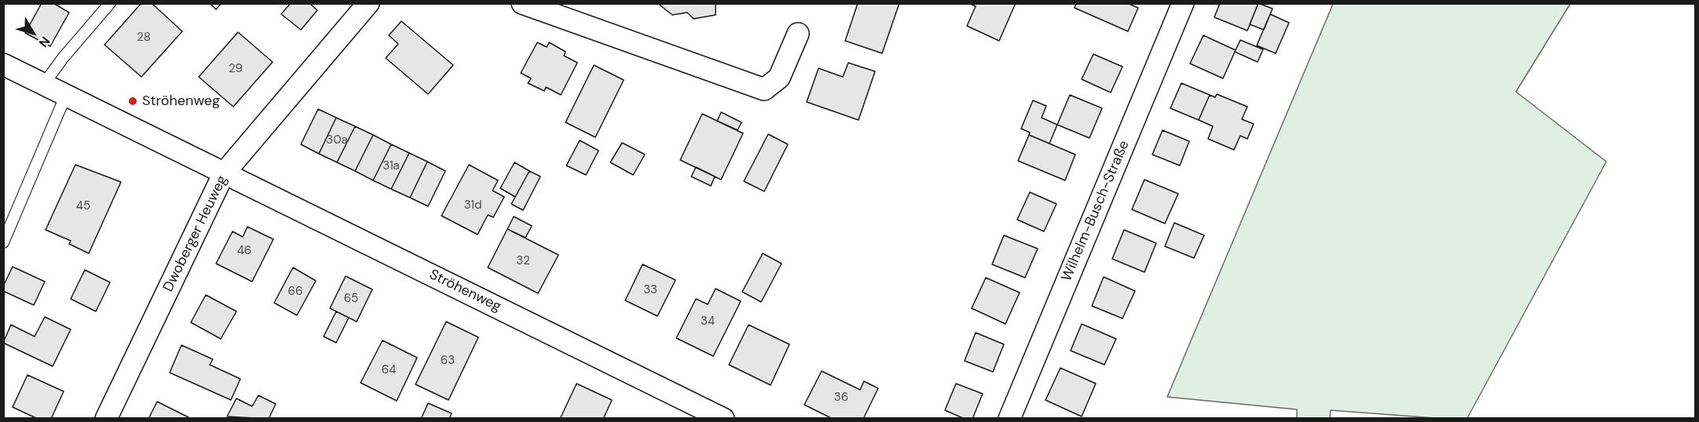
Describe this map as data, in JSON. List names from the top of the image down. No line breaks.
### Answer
{"streets":{"street":["Wilhelm-Busch-Straße","Dwoberger Heuweg","Ströhenweg"]},"crossings":[["Dwoberger Heuweg","Ströhenweg"]],"places":["Ströhenweg"],"house_numbers":["28","29","30a","31a","31d","45","46","32","33","66","65","34","63","64","36"],"north":"bottom right"}
